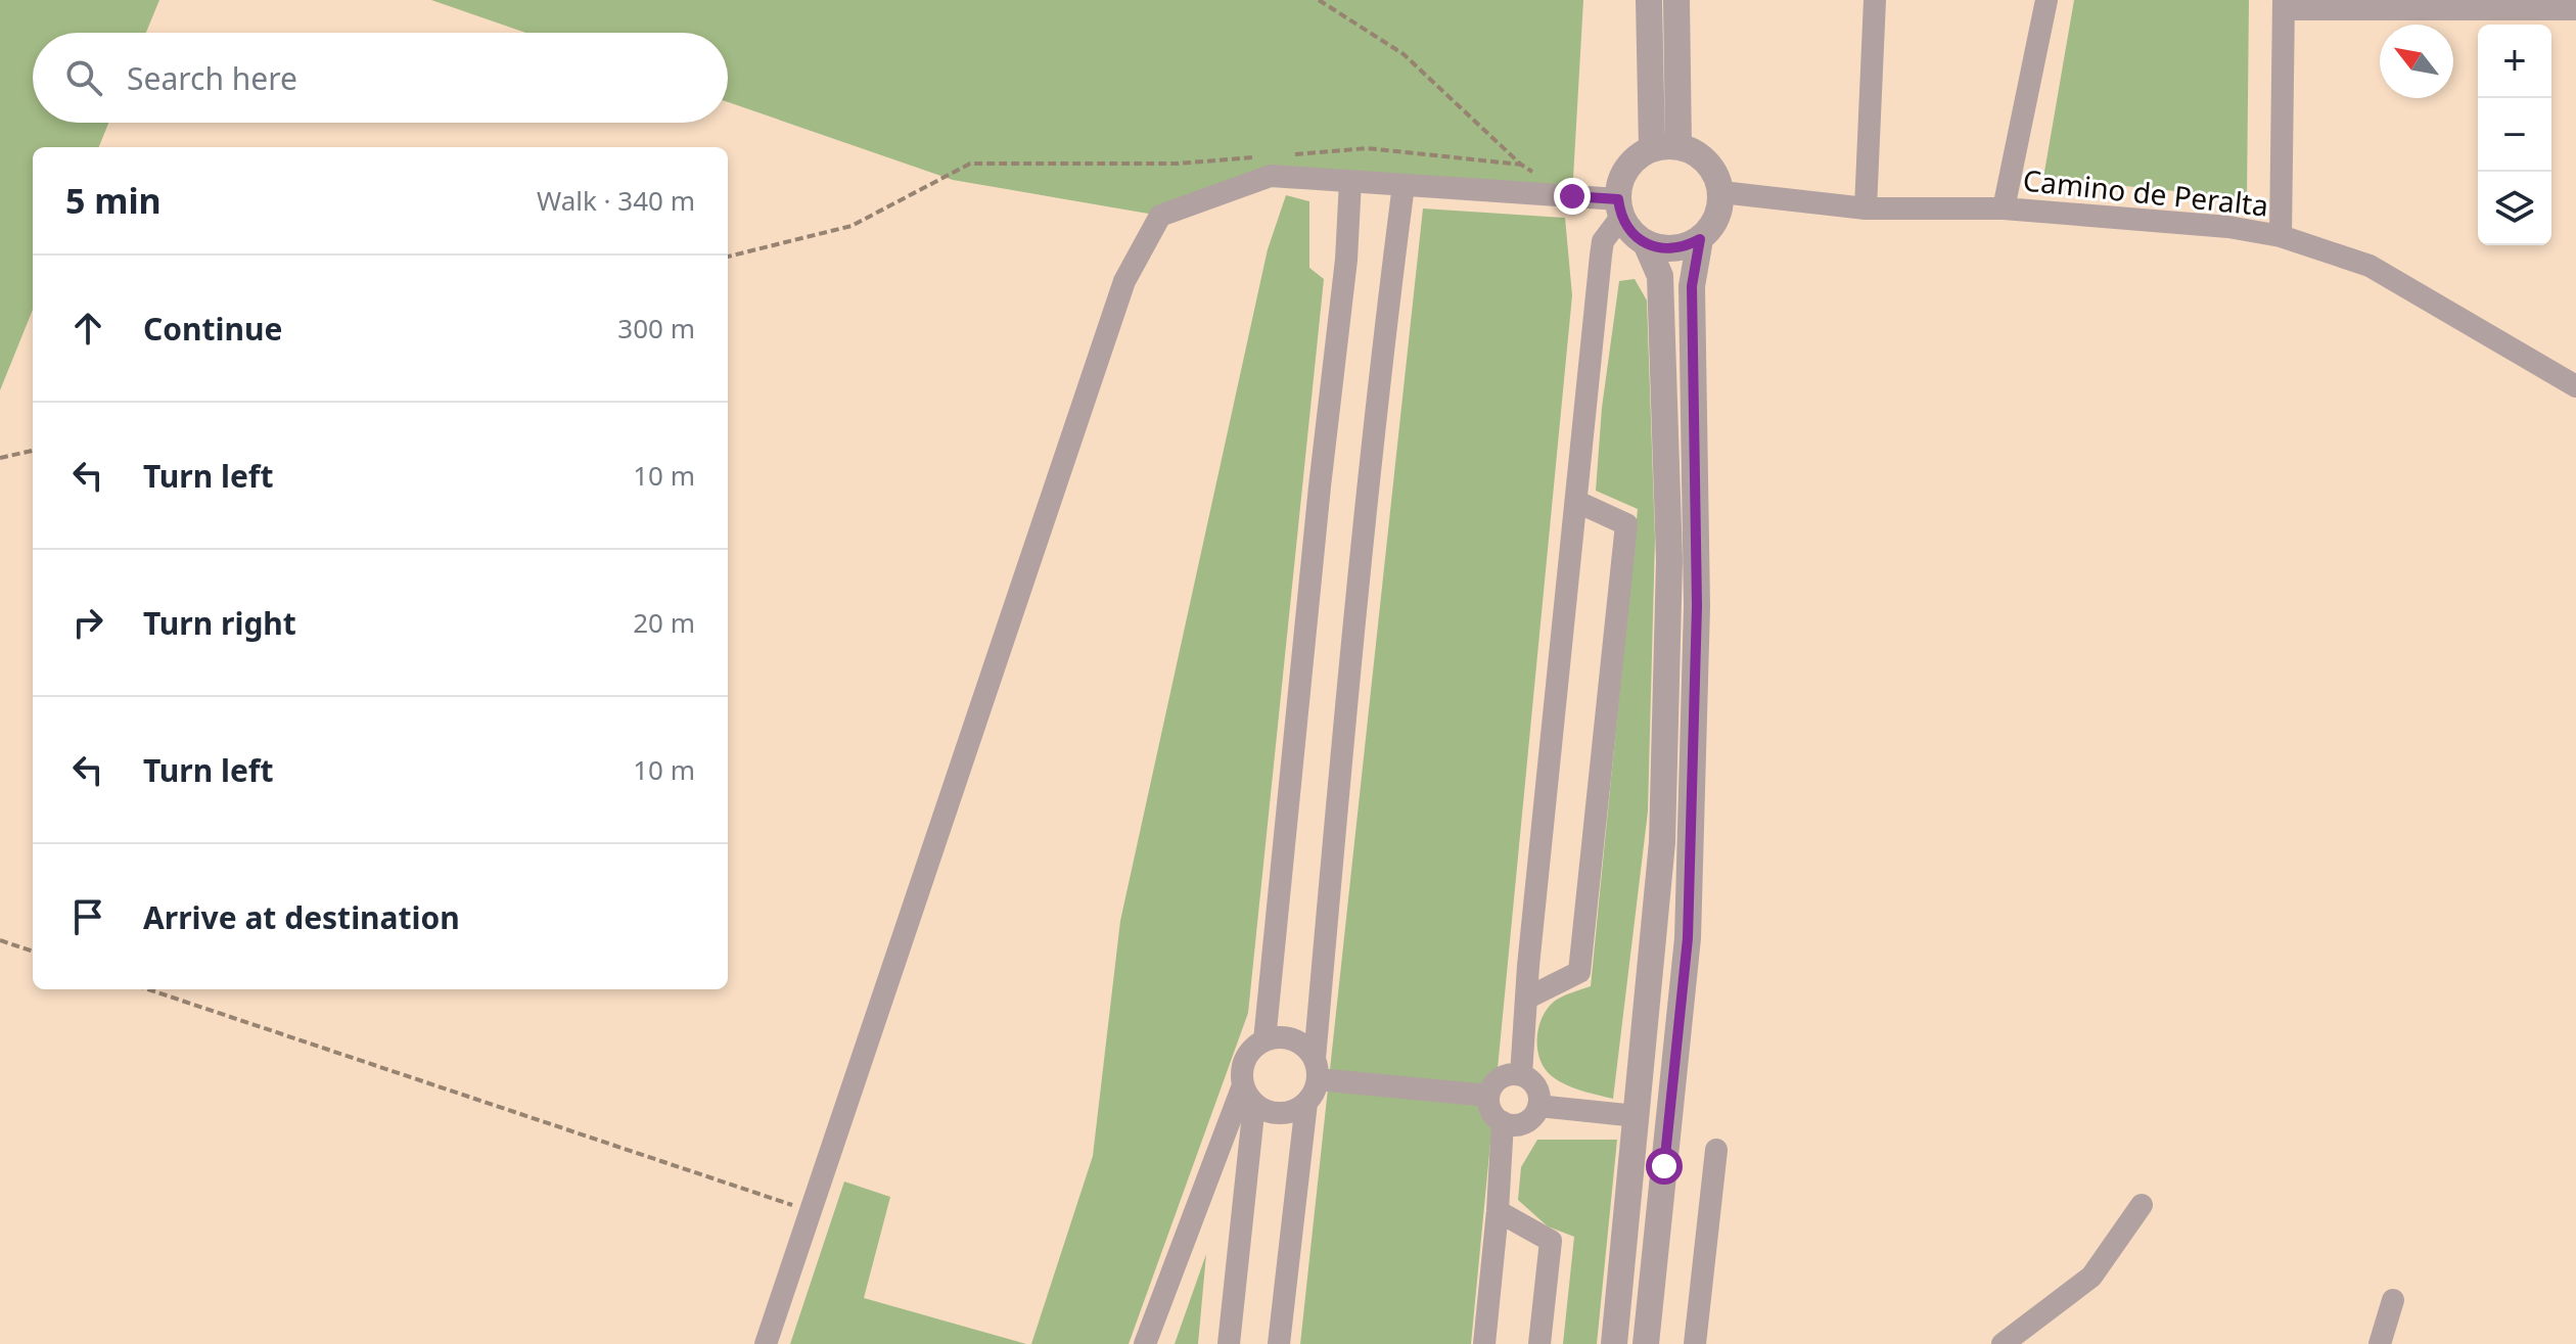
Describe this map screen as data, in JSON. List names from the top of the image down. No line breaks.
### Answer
{"streets":{"street":["Camino de Peralta"]},"north":"top left","page":{"map_buttons":["+","−"],"search":"Search here","heading":["5 min","Walk · 340 m"],"list":[["Continue","300 m"],["Turn left","10 m"],["Turn right","20 m"],["Turn left","10 m"],"Arrive at destination"]}}
